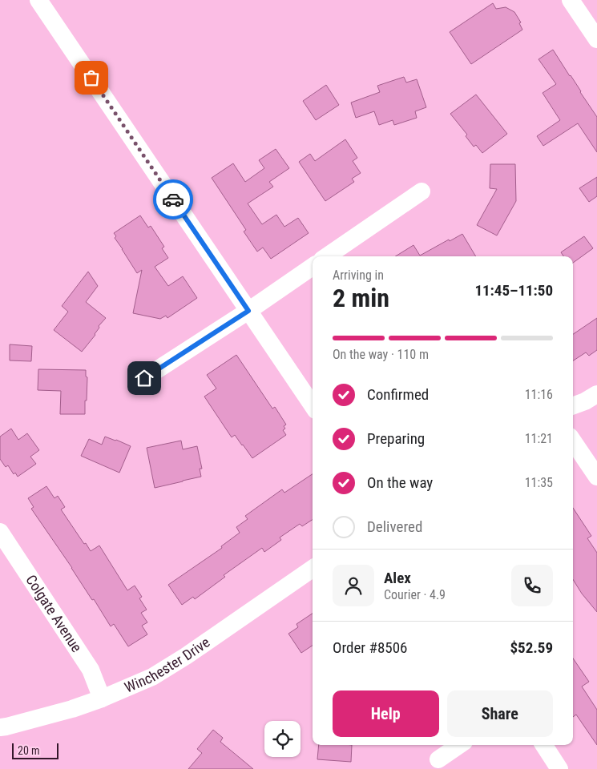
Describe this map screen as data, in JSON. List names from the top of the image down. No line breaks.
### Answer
{"streets":{"street":["Colgate Avenue","Winchester Drive"]},"crossings":[["Colgate Avenue","Winchester Drive"]],"scale_bar":"20 m","page":{"heading":["2 min","Arriving in","11:45–11:50"],"panel":["Alex","Courier · 4.9","Order #8506","$52.59"],"bar":"On the way · 110 m","list":[["Confirmed","11:16"],["Preparing","11:21"],["On the way","11:35"],"Delivered"],"buttons":["Help","Share"],"scale":"20 m"}}
